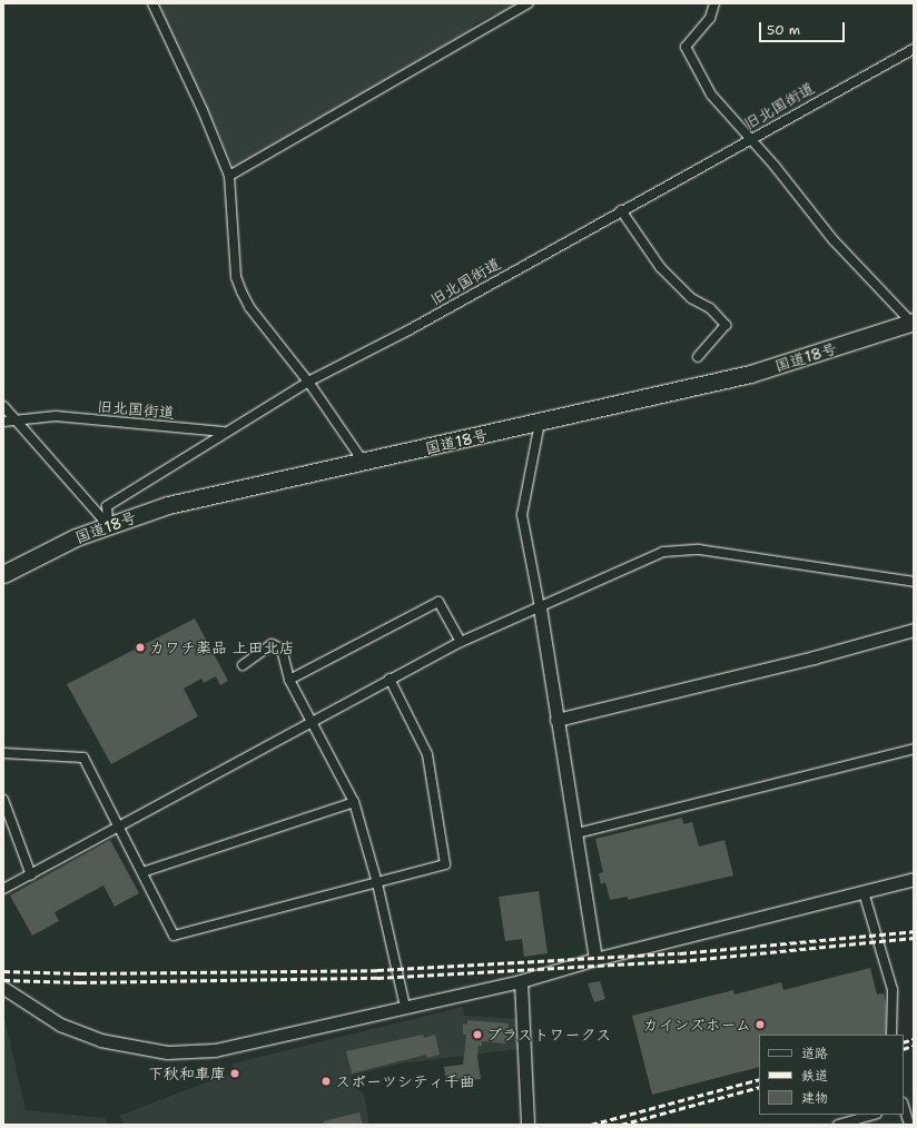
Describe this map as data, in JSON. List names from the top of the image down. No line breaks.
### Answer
{"streets":{"highway":["国道18号"],"street":["旧北国街道"]},"places":["カワチ薬品 上田北店","カインズホーム","ブラストワークス","下秋和車庫","スポーツシティ千曲"],"legend":["道路","鉄道","建物"],"scale_bar":"50 m"}
